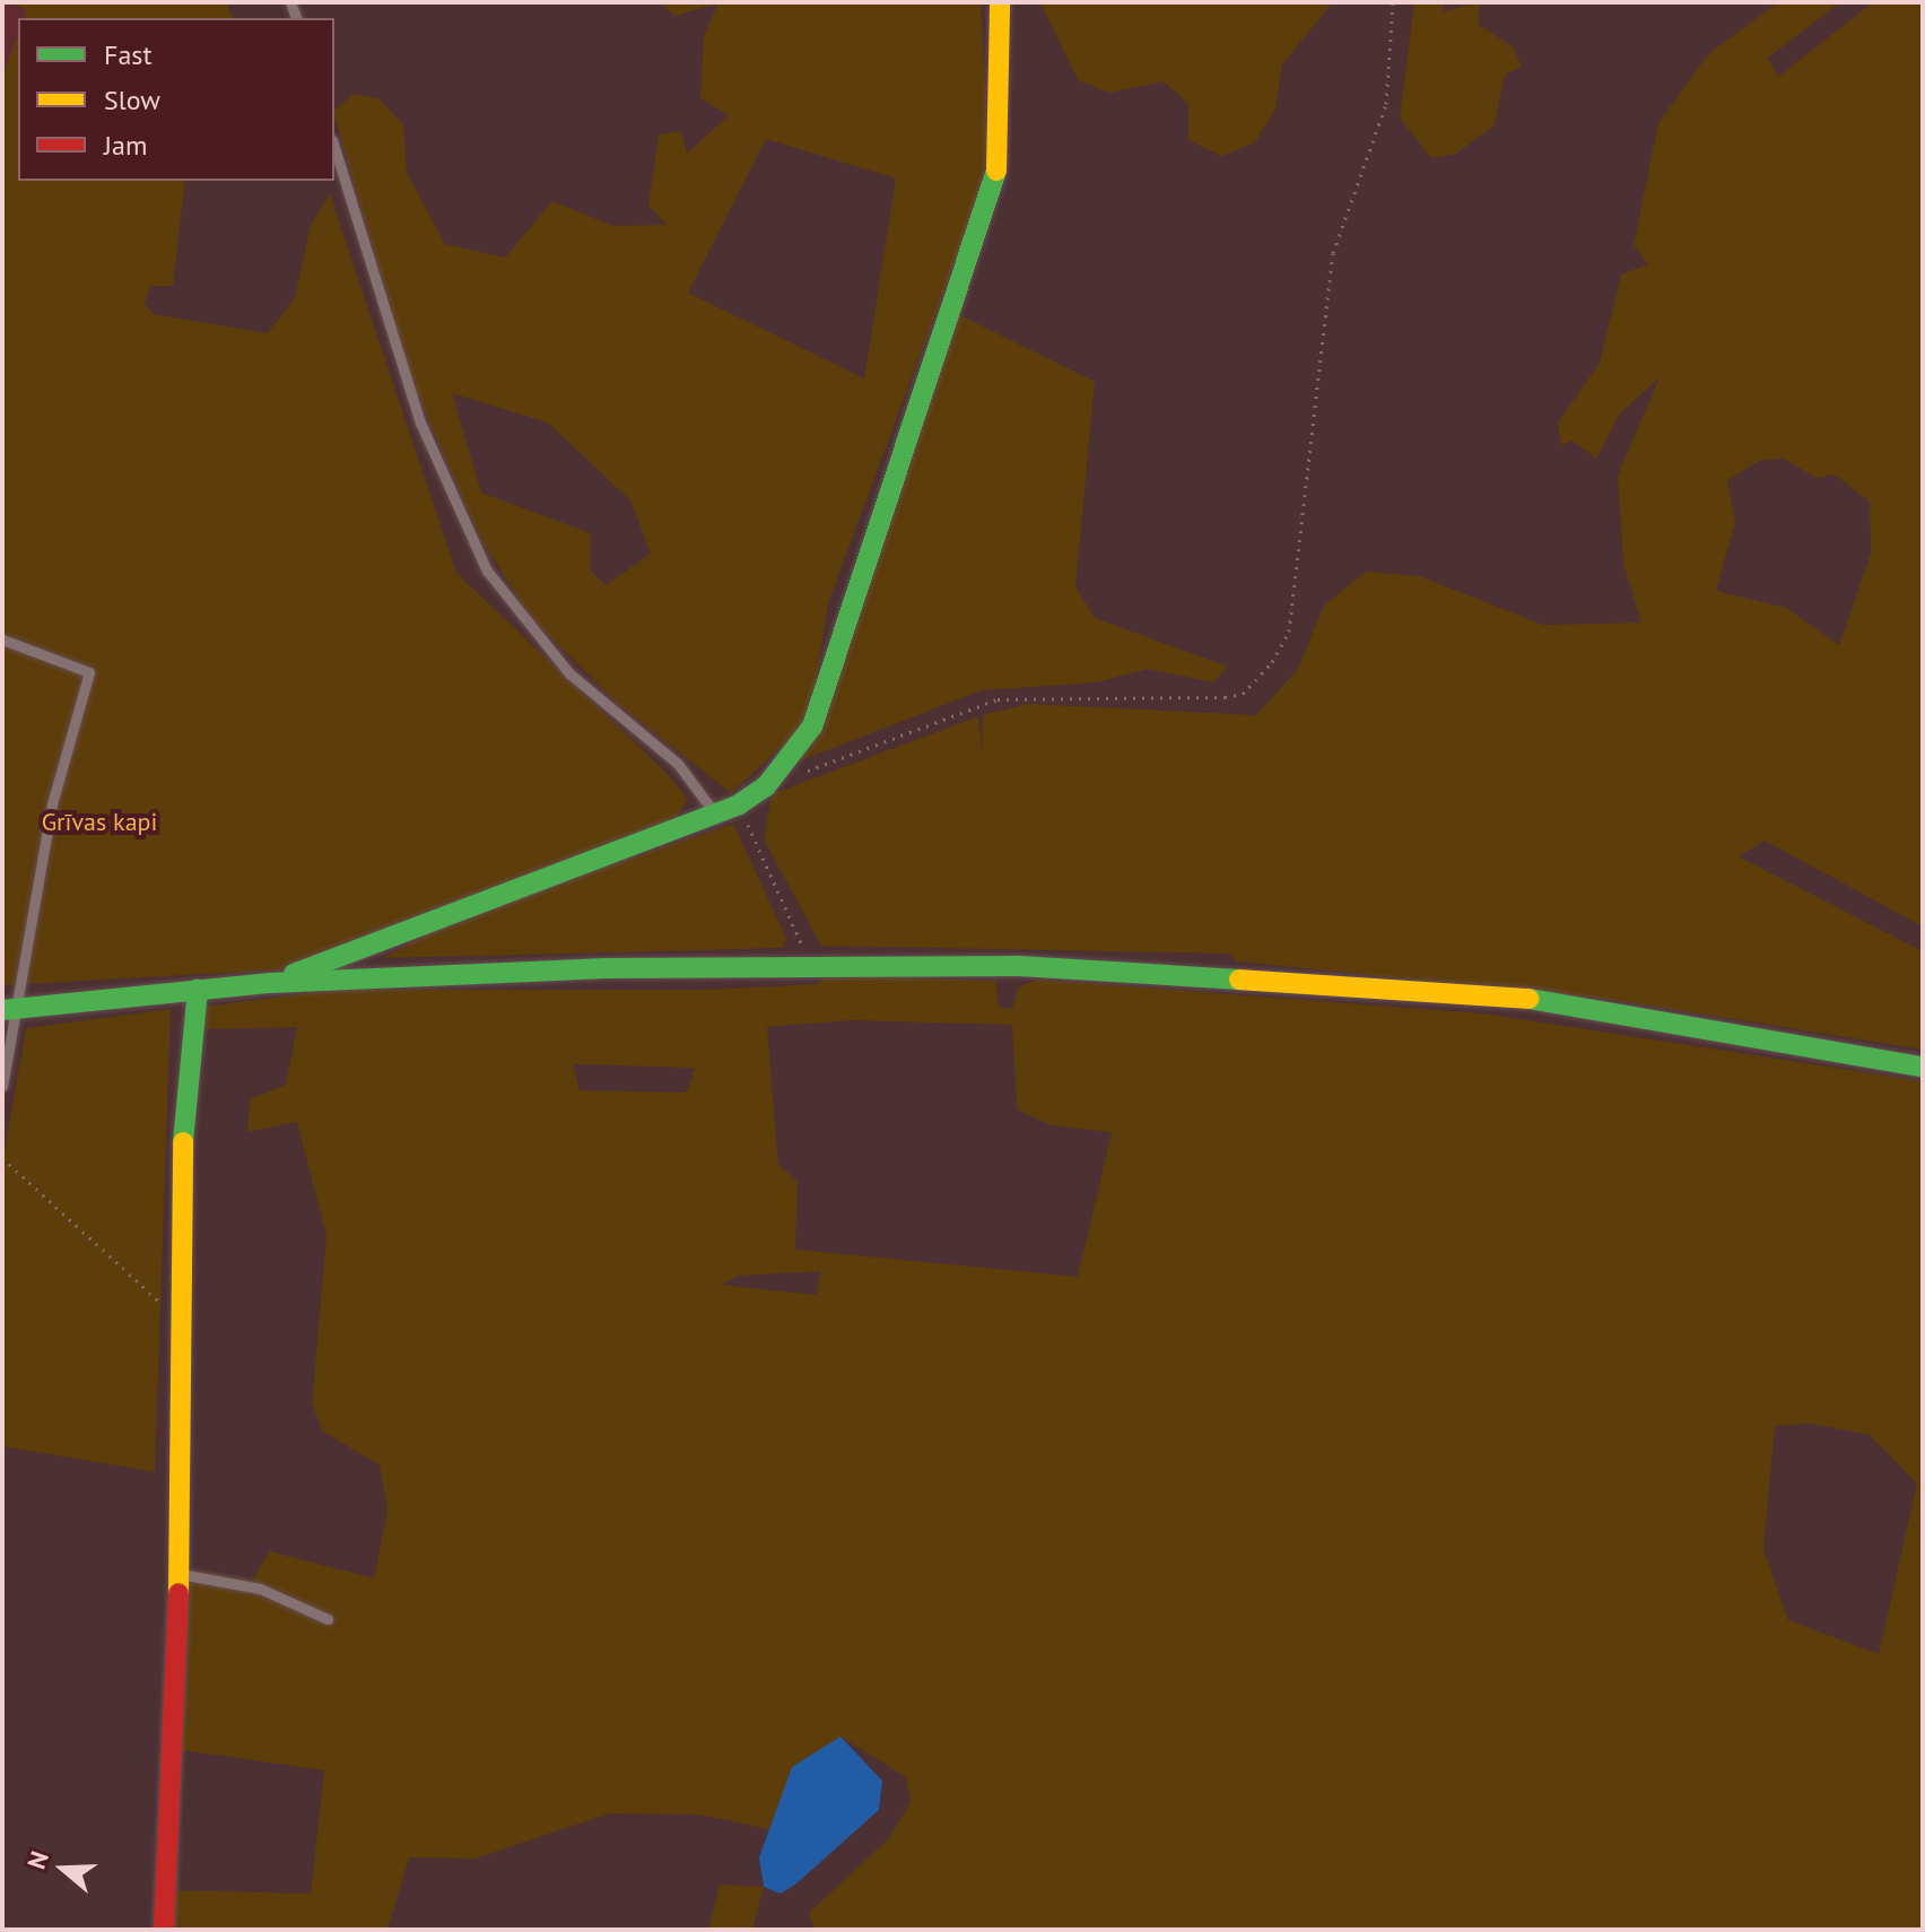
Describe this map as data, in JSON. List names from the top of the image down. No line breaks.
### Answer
{"parks":["Grīvas kapi"],"legend":["Fast","Slow","Jam"],"north":"left"}
